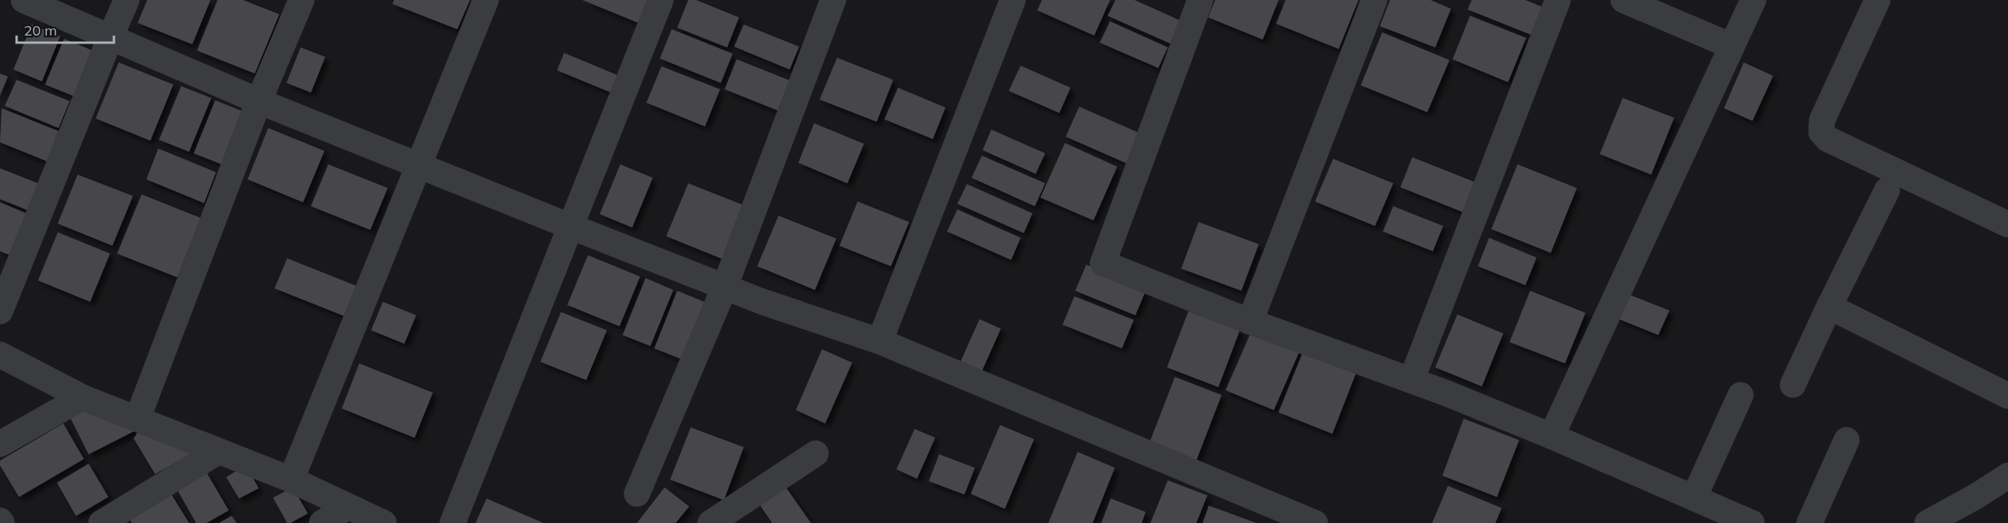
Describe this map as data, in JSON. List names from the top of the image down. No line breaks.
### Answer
{"scale_bar":"20 m"}
